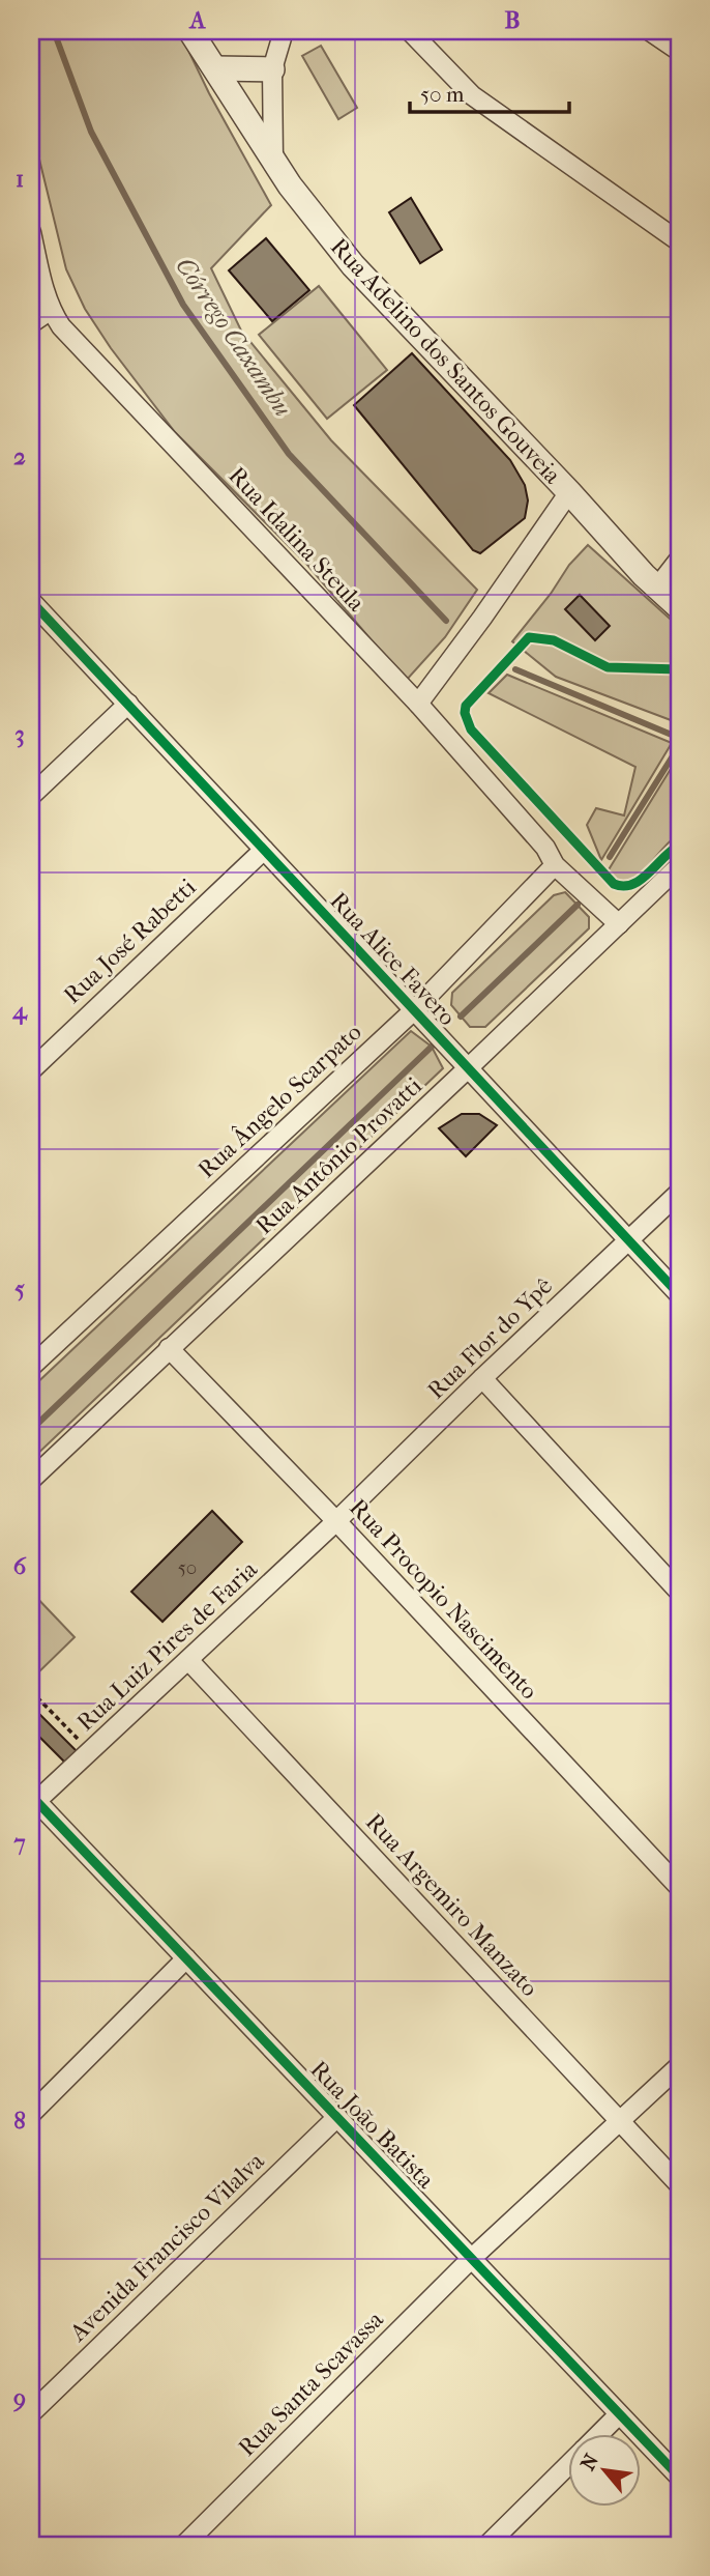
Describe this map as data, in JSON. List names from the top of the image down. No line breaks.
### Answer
{"streets":{"street":["Rua Adelino dos Santos Gouveia","Rua Idalina Steula","Rua José Rabetti","Rua Alice Favero","Rua Ângelo Scarpato","Rua Antônio Provatti","Rua Flor do Ypê","Rua Procopio Nascimento","Rua Luiz Pires de Faria","Rua Argemiro Manzato","Rua João Batista","Avenida Francisco Vilalva","Rua Santa Scavassa"]},"crossings":[["Rua Adelino dos Santos Gouveia","Rua Idalina Steula"],["Rua Idalina Steula","Rua Ângelo Scarpato"],["Rua Idalina Steula","Rua Antônio Provatti"],["Rua José Rabetti","Rua Alice Favero"],["Rua Alice Favero","Rua Ângelo Scarpato"],["Rua Alice Favero","Rua Antônio Provatti"],["Rua Alice Favero","Rua Flor do Ypê"],["Rua Antônio Provatti","Rua Procopio Nascimento"],["Rua Flor do Ypê","Rua Procopio Nascimento"],["Rua Flor do Ypê","Rua Luiz Pires de Faria"],["Rua Procopio Nascimento","Rua Luiz Pires de Faria"],["Rua Luiz Pires de Faria","Rua Argemiro Manzato"],["Rua Luiz Pires de Faria","Rua João Batista"],["Rua Argemiro Manzato","Rua Santa Scavassa"],["Rua João Batista","Avenida Francisco Vilalva"],["Rua João Batista","Rua Santa Scavassa"]],"water":["Córrego Caxambu"],"house_numbers":["50"],"scale_bar":"50 m","north":"top left","grid":{"columns":["A","B"],"rows":["1","2","3","4","5","6","7","8","9"]}}
